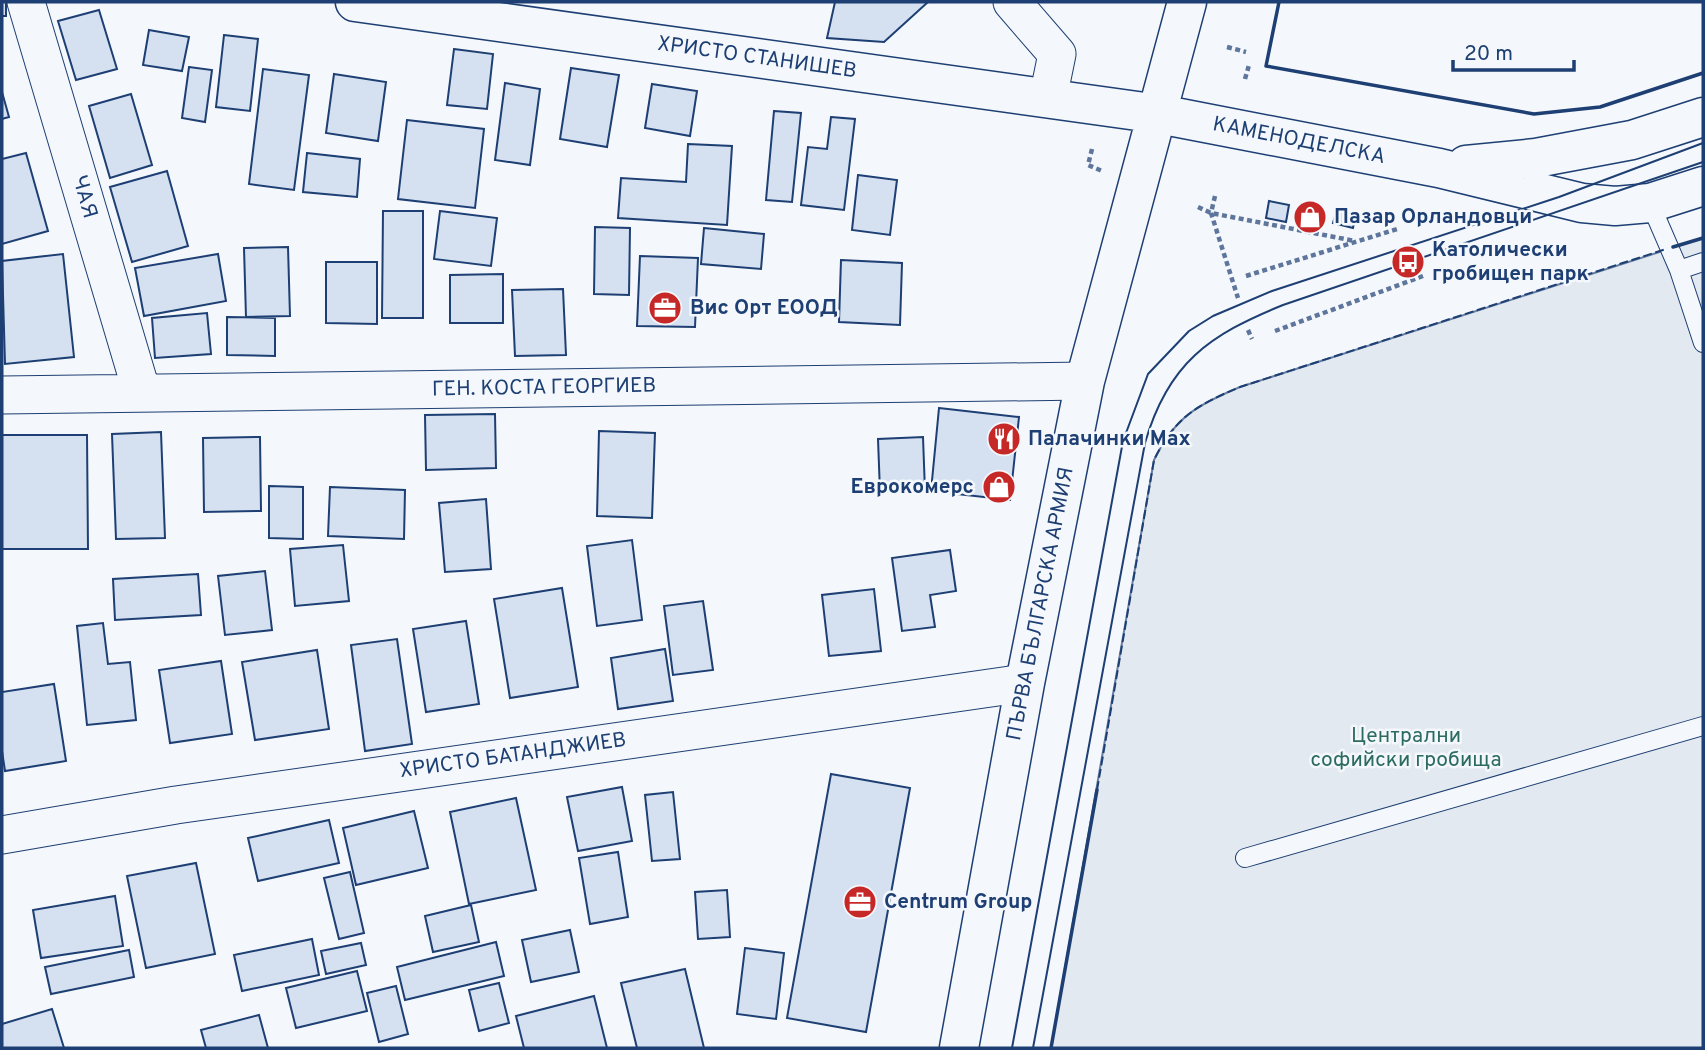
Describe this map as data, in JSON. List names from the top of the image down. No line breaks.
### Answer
{"streets":{"street":["ХРИСТО СТАНИШЕВ","КАМЕНОДЕЛСКА","ЧАЯ","ГЕН. КОСТА ГЕОРГИЕВ","ПЪРВА БЪЛГАРСКА АРМИЯ","ХРИСТО БАТАНДЖИЕВ"]},"crossings":[["ХРИСТО СТАНИШЕВ","КАМЕНОДЕЛСКА"],["ХРИСТО СТАНИШЕВ","ПЪРВА БЪЛГАРСКА АРМИЯ"],["КАМЕНОДЕЛСКА","ПЪРВА БЪЛГАРСКА АРМИЯ"],["ЧАЯ","ГЕН. КОСТА ГЕОРГИЕВ"],["ГЕН. КОСТА ГЕОРГИЕВ","ПЪРВА БЪЛГАРСКА АРМИЯ"],["ПЪРВА БЪЛГАРСКА АРМИЯ","ХРИСТО БАТАНДЖИЕВ"]],"parks":["Централни софийски гробища"],"places":{"shop":["Пазар Орландовци","Еврокомерс"],"bus stop":["Католически гробищен парк"],"office":["Вис Орт ЕООД","Centrum Group"],"restaurant":["Палачинки Max"]},"scale_bar":"20 m"}
